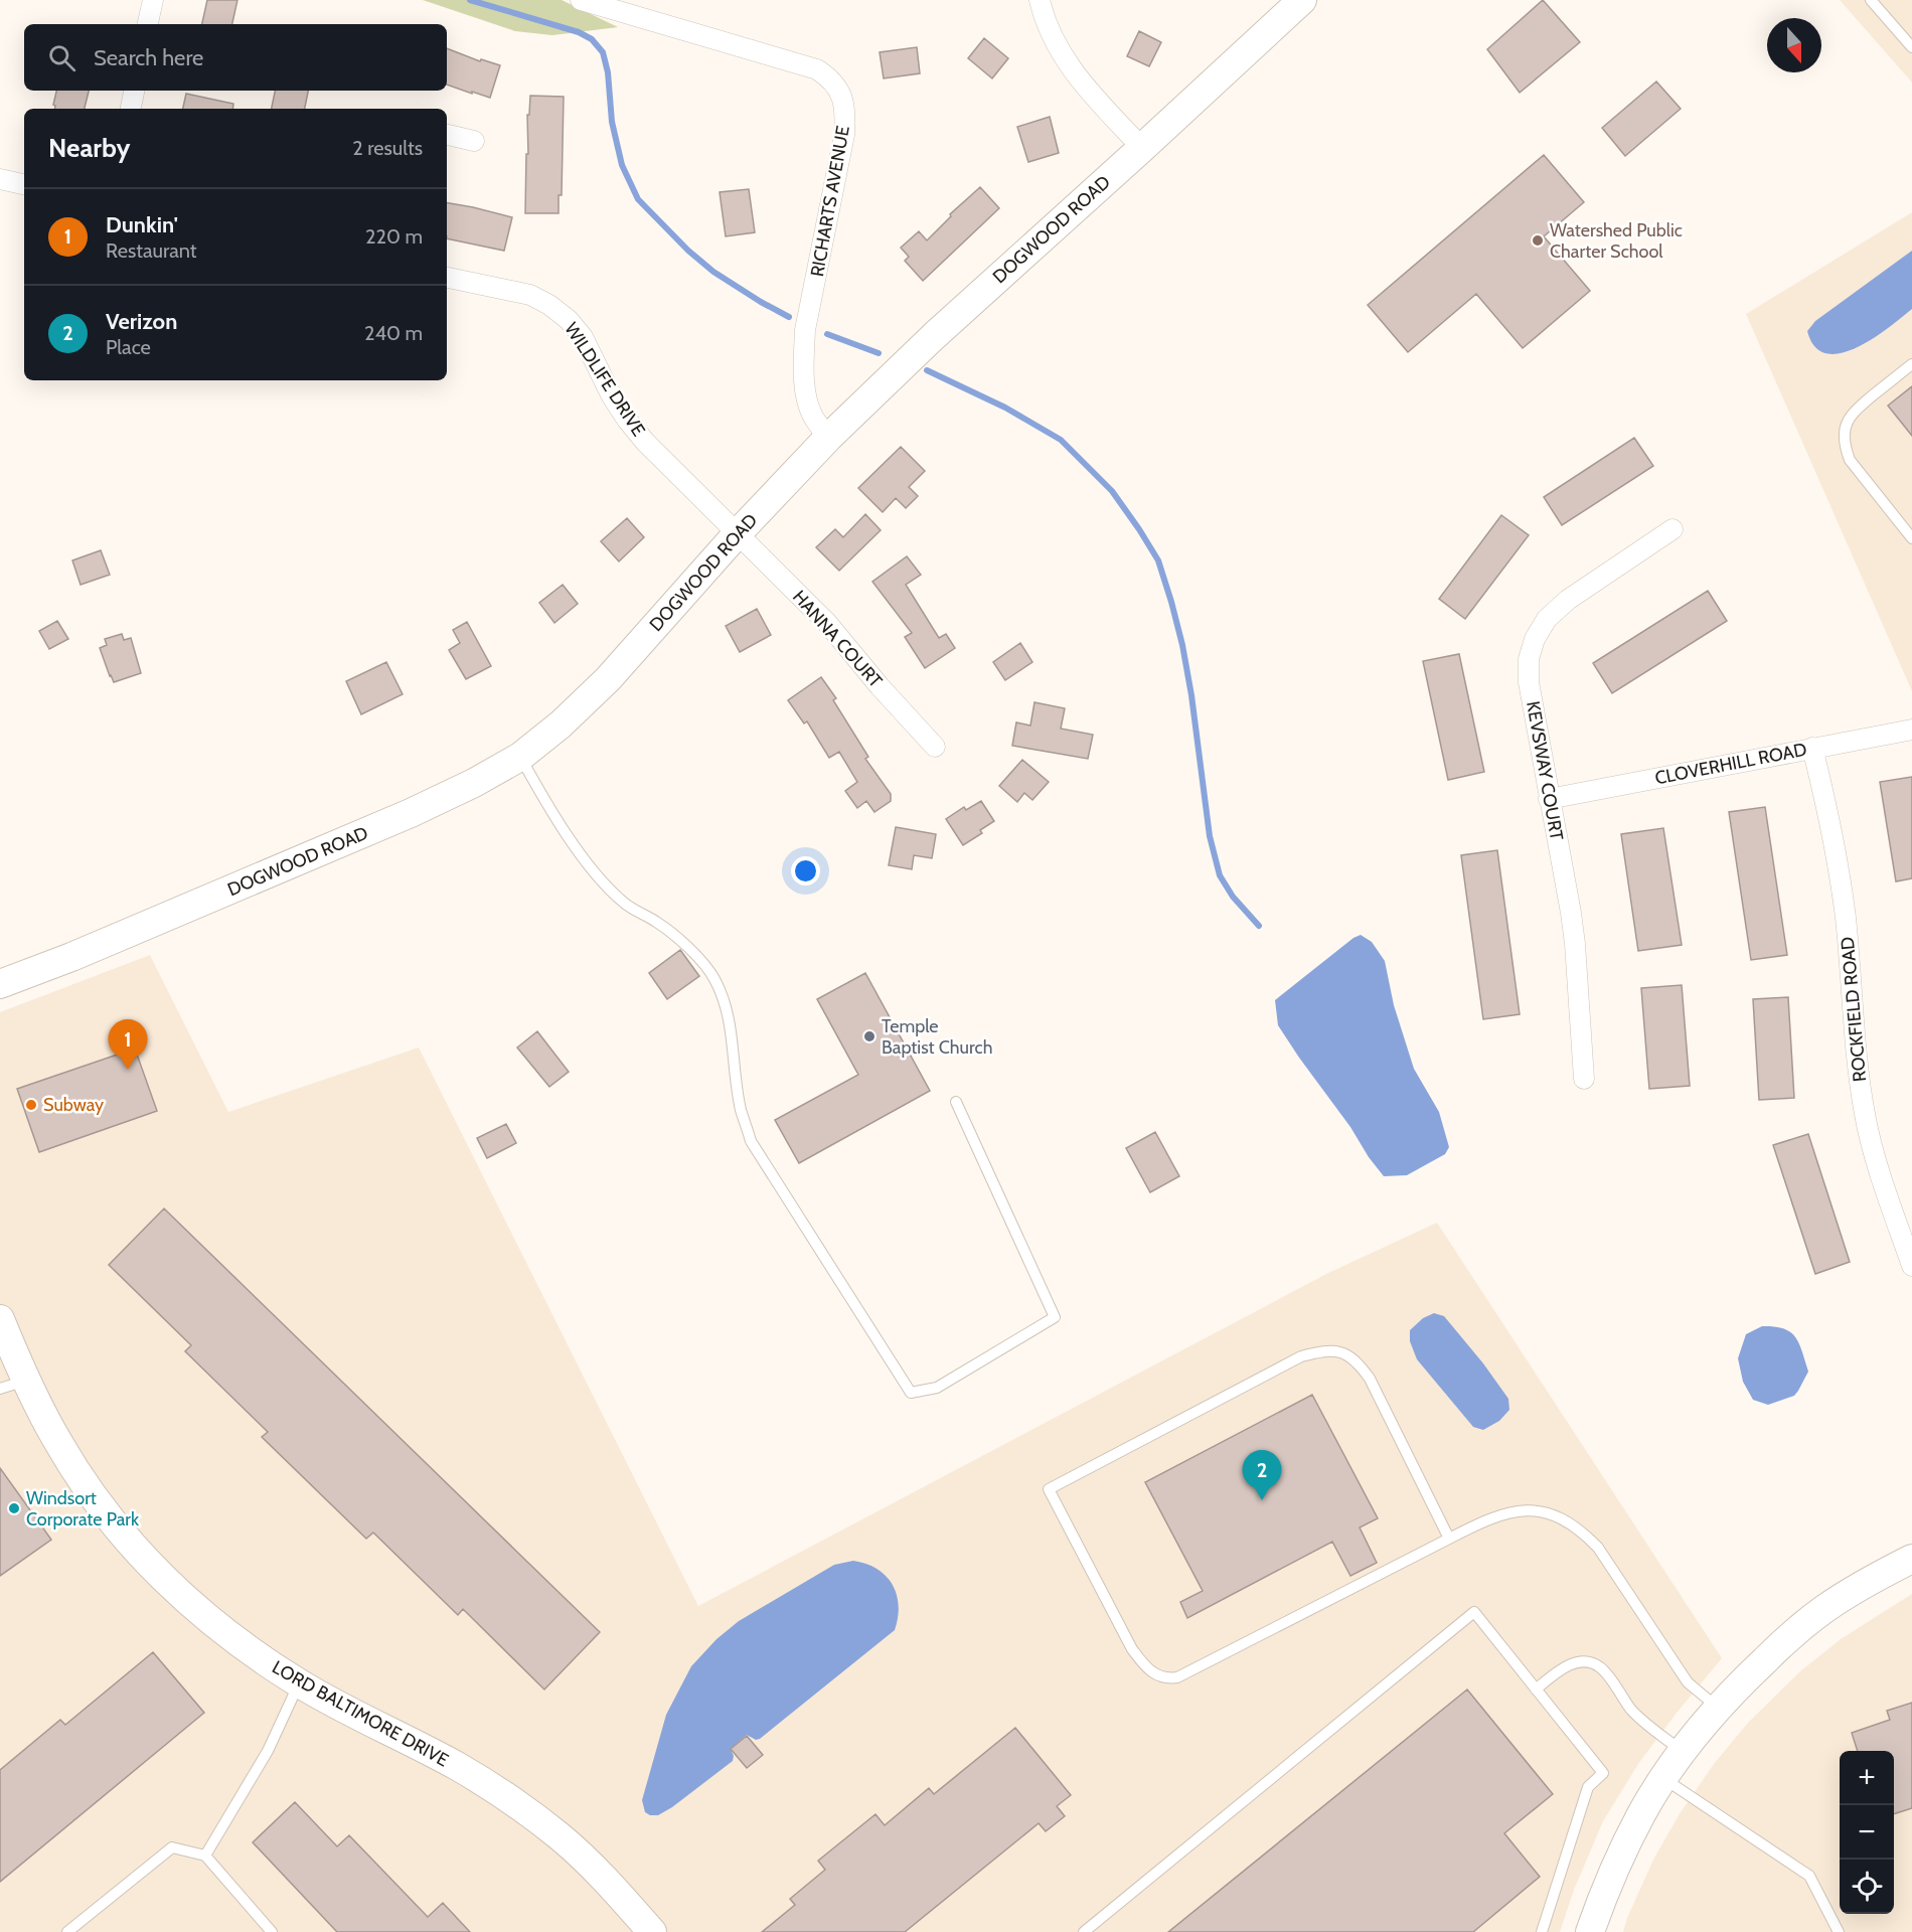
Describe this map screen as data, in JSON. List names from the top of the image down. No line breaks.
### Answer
{"streets":{"main road":["DOGWOOD ROAD","LORD BALTIMORE DRIVE"],"street":["RICHARTS AVENUE","WILDLIFE DRIVE","HANNA COURT","CLOVERHILL ROAD","KEVSWAY COURT","ROCKFIELD ROAD"]},"crossings":[["RICHARTS AVENUE","DOGWOOD ROAD"],["DOGWOOD ROAD","WILDLIFE DRIVE"],["DOGWOOD ROAD","HANNA COURT"],["WILDLIFE DRIVE","HANNA COURT"],["CLOVERHILL ROAD","KEVSWAY COURT"],["CLOVERHILL ROAD","ROCKFIELD ROAD"]],"places":["Watershed Public Charter School","Temple Baptist Church","Subway","Windsort Corporate Park"],"north":"bottom","page":{"search":"Search here","heading":["Nearby","2 results"],"list":[{"mark":"1","name":"Dunkin'","note":"Restaurant","value":"220 m"},{"mark":"2","name":"Verizon","note":"Place","value":"240 m"}],"pins":["1","2"],"map_buttons":["+","−"]}}
